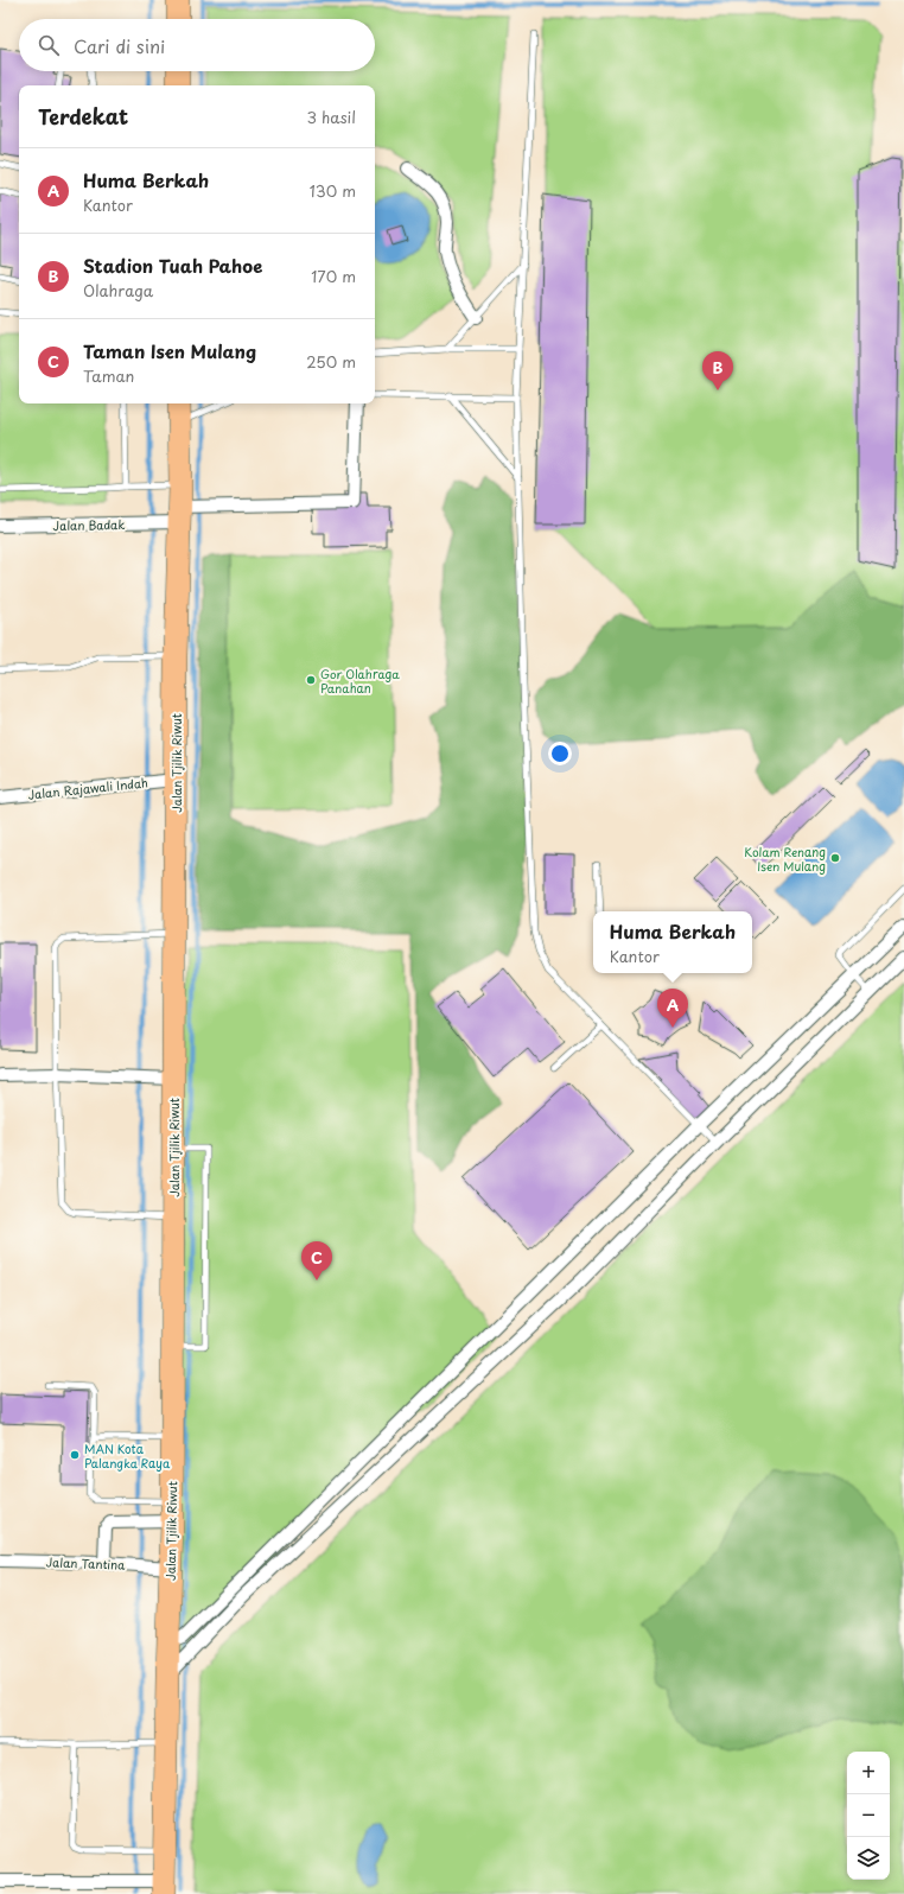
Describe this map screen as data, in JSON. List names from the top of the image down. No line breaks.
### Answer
{"streets":{"highway":["Jalan Tjilik Riwut"],"street":["Jalan Badak","Jalan Rajawali Indah","Jalan Tantina"]},"crossings":[["Jalan Badak","Jalan Tjilik Riwut"],["Jalan Tjilik Riwut","Jalan Rajawali Indah"],["Jalan Tjilik Riwut","Jalan Tantina"]],"places":["Gor Olahraga Panahan","Kolam Renang Isen Mulang","MAN Kota Palangka Raya"],"page":{"search":"Cari di sini","heading":["Terdekat","3 hasil"],"list":[{"mark":"A","name":"Huma Berkah","note":"Kantor","value":"130 m"},{"mark":"B","name":"Stadion Tuah Pahoe","note":"Olahraga","value":"170 m"},{"mark":"C","name":"Taman Isen Mulang","note":"Taman","value":"250 m"}],"pins":["B","A","C"],"popup":["Huma Berkah","Kantor"],"map_buttons":["+","−"]}}
